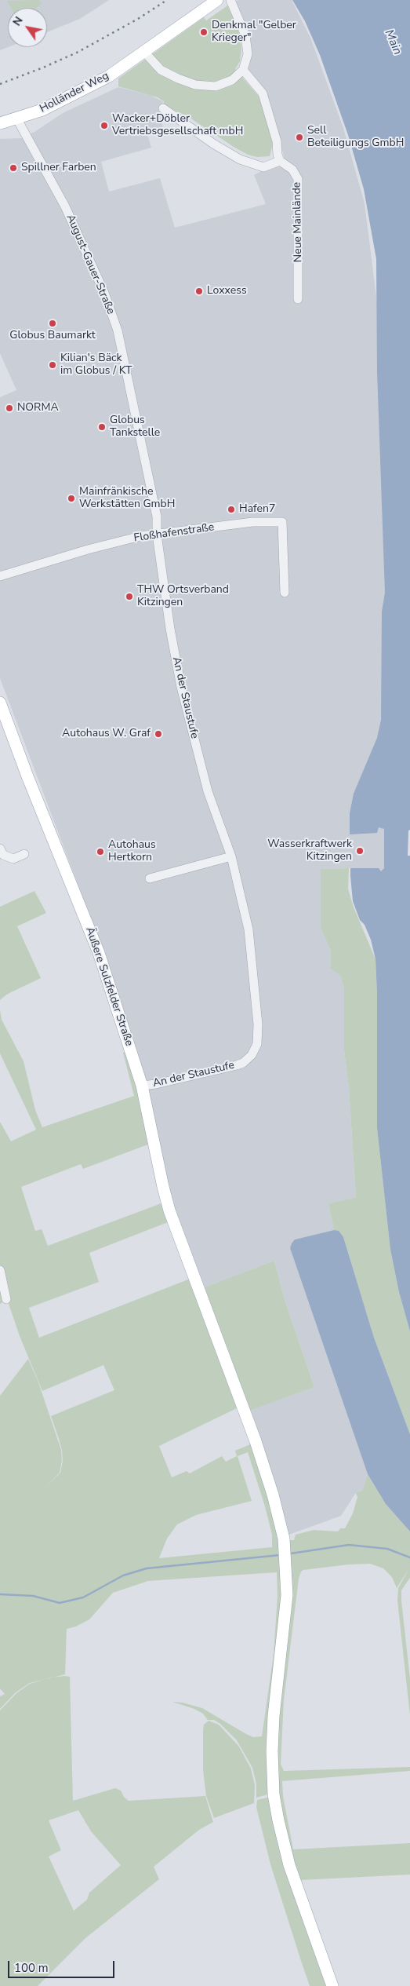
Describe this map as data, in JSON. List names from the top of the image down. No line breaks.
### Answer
{"streets":{"main road":["Holländer Weg","Äußere Sulzfelder Straße"],"street":["Neue Mainlände","August-Gauer-Straße","Floßhafenstraße","An der Staustufe"]},"crossings":[["Holländer Weg","August-Gauer-Straße"],["August-Gauer-Straße","Floßhafenstraße"],["August-Gauer-Straße","An der Staustufe"],["Floßhafenstraße","An der Staustufe"],["An der Staustufe","Äußere Sulzfelder Straße"]],"water":["Main"],"places":["Denkmal \"Gelber Krieger\"","Wacker+Döbler Vertriebsgesellschaft mbH","Sell Beteiligungs GmbH","Spillner Farben","Loxxess","Globus Baumarkt","Kilian's Bäck im Globus / KT","NORMA","Globus Tankstelle","Mainfränkische Werkstätten GmbH","Hafen7","THW Ortsverband Kitzingen","Autohaus W. Graf","Wasserkraftwerk Kitzingen","Autohaus Hertkorn"],"scale_bar":"100 m","north":"top left"}
